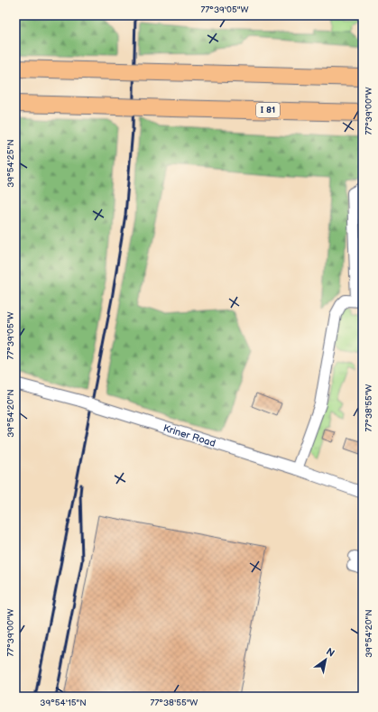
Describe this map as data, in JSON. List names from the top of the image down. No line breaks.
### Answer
{"streets":{"highway":["I 81"],"street":["Kriner Road"]},"north":"top right","coordinates":["77°39'05\"W","77°39'00\"W","39°54'25\"N","77°38'55\"W","39°54'20\"N","39°54'15\"N"]}
